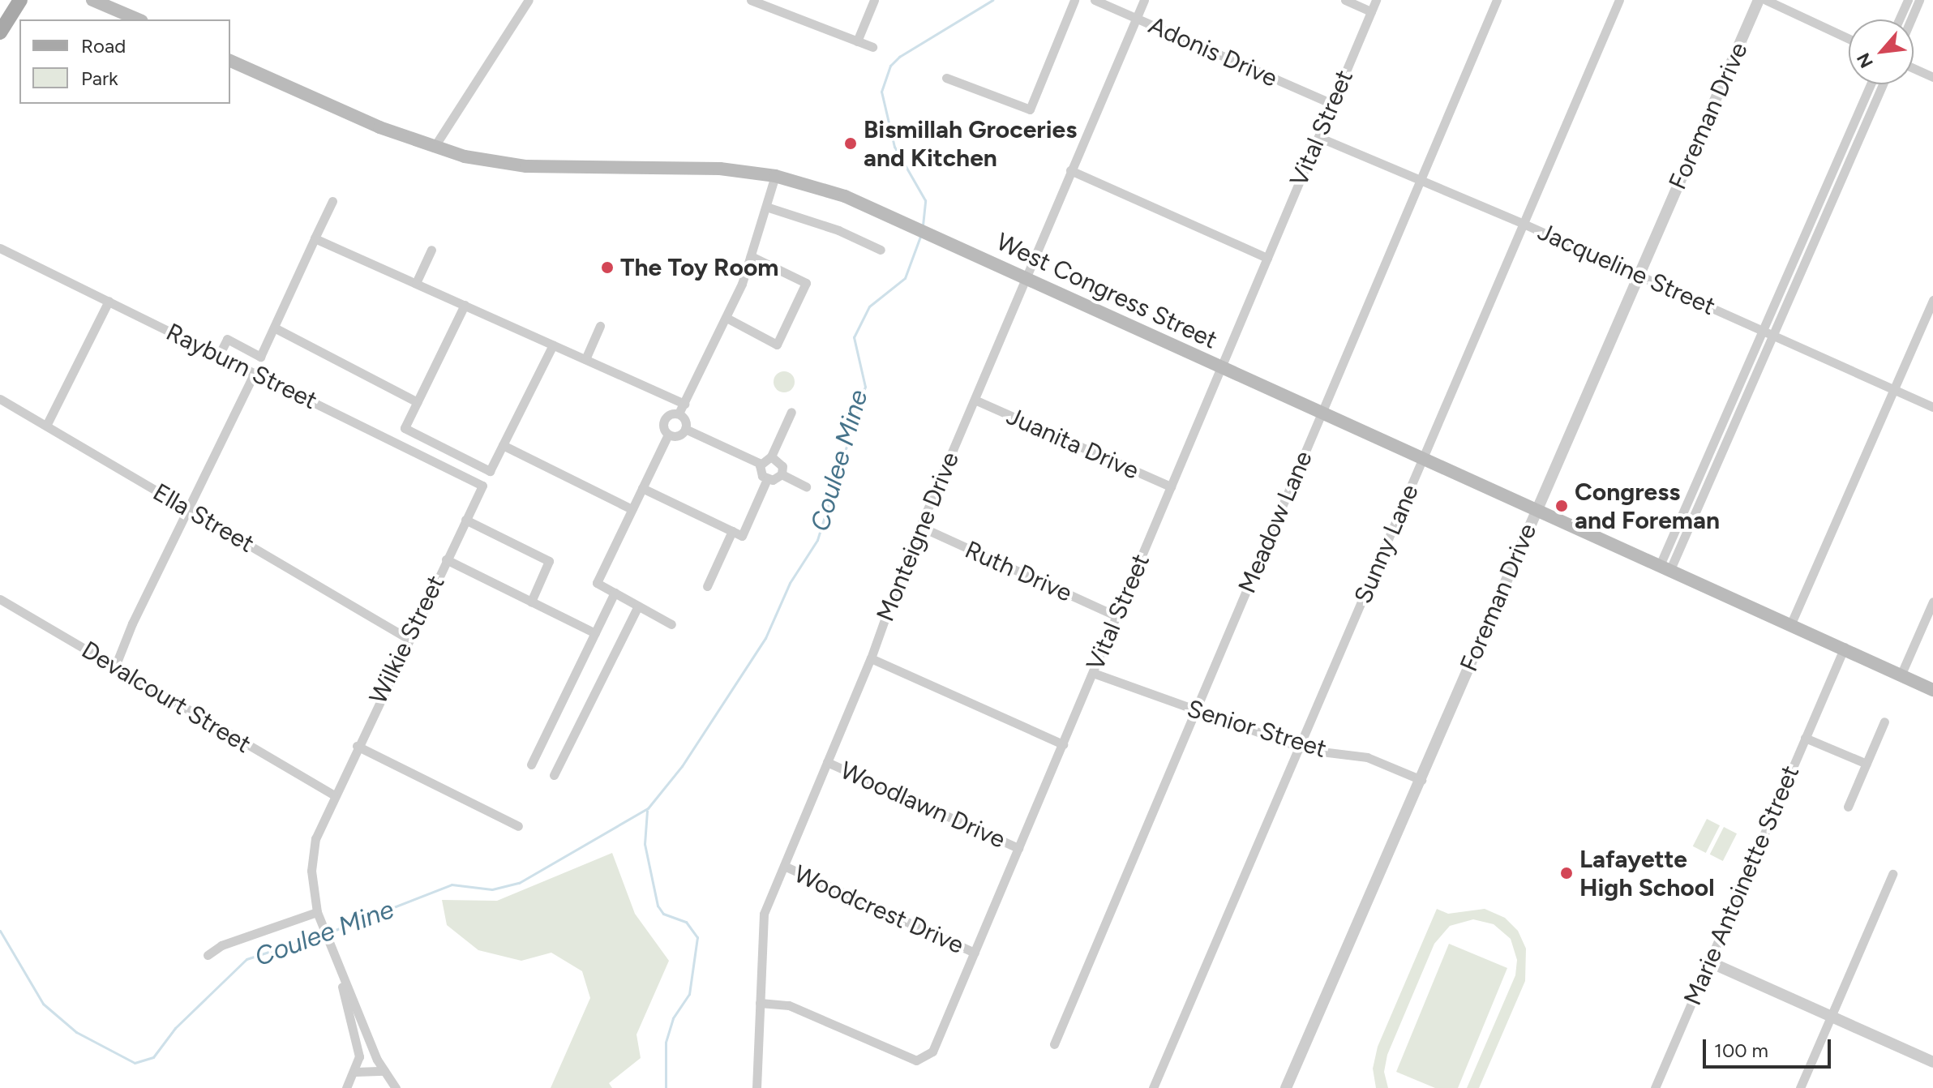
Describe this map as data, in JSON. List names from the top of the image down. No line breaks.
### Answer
{"streets":{"main road":["West Congress Street"],"street":["Adonis Drive","Foreman Drive","Vital Street","Jacqueline Street","Rayburn Street","Juanita Drive","Ella Street","Meadow Lane","Monteigne Drive","Sunny Lane","Ruth Drive","Wilkie Street","Devalcourt Street","Senior Street","Woodlawn Drive","Marie Antoinette Street","Woodcrest Drive"]},"crossings":[["Adonis Drive","Vital Street"],["Adonis Drive","Monteigne Drive"],["Foreman Drive","Jacqueline Street"],["Foreman Drive","West Congress Street"],["Foreman Drive","Senior Street"],["Vital Street","Jacqueline Street"],["Vital Street","West Congress Street"],["Vital Street","Juanita Drive"],["Vital Street","Monteigne Drive"],["Vital Street","Ruth Drive"],["Vital Street","Senior Street"],["Vital Street","Woodlawn Drive"],["Vital Street","Woodcrest Drive"],["Jacqueline Street","Meadow Lane"],["Jacqueline Street","Sunny Lane"],["West Congress Street","Meadow Lane"],["West Congress Street","Monteigne Drive"],["West Congress Street","Sunny Lane"],["West Congress Street","Marie Antoinette Street"],["Rayburn Street","Wilkie Street"],["Juanita Drive","Monteigne Drive"],["Ella Street","Wilkie Street"],["Meadow Lane","Senior Street"],["Monteigne Drive","Ruth Drive"],["Monteigne Drive","Woodlawn Drive"],["Monteigne Drive","Woodcrest Drive"],["Sunny Lane","Senior Street"],["Wilkie Street","Devalcourt Street"]],"water":["Coulee Mine"],"places":["Bismillah Groceries and Kitchen","The Toy Room","Congress and Foreman","Lafayette High School"],"legend":["Road","Park"],"scale_bar":"100 m","north":"bottom left"}
